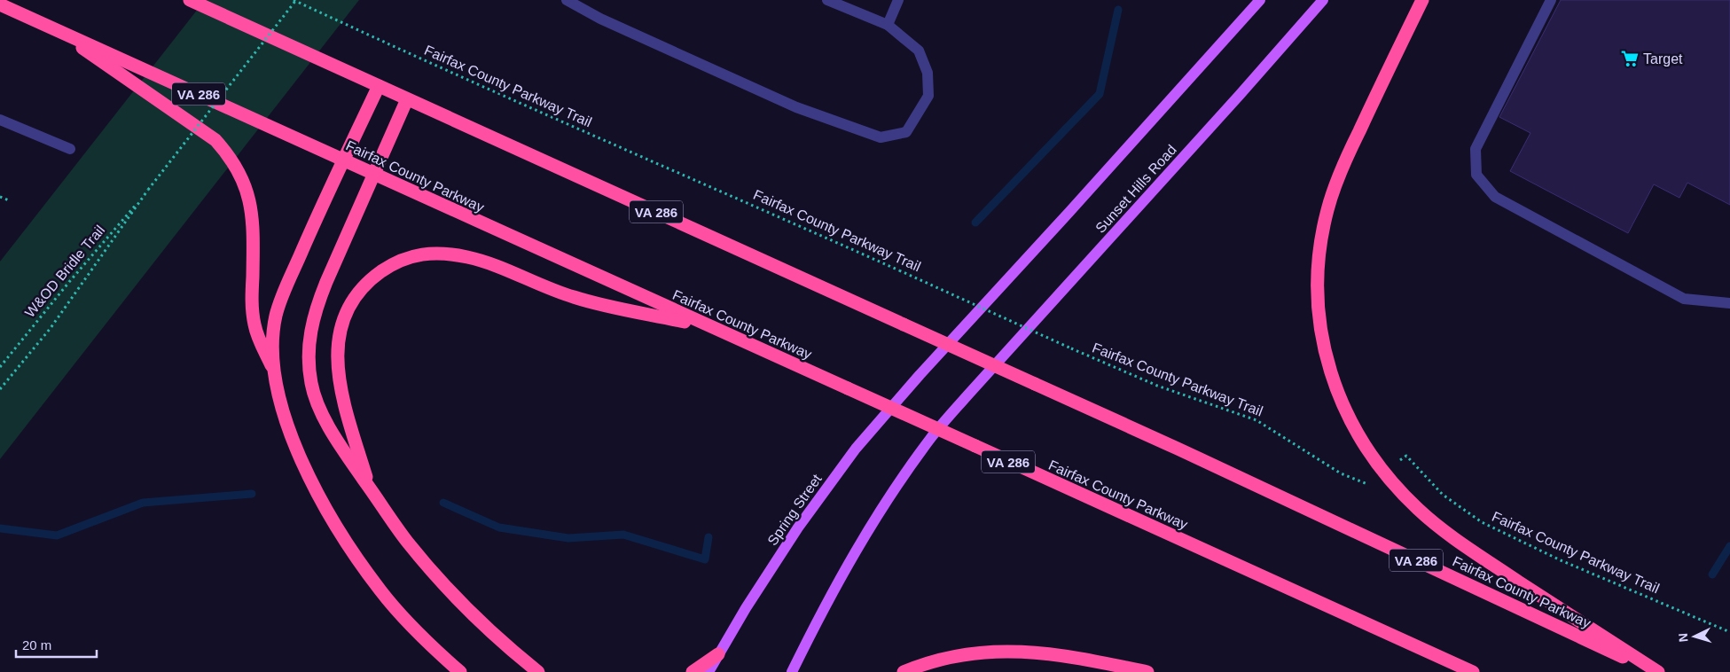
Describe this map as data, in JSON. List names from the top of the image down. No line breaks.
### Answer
{"streets":{"highway":["VA 286","Fairfax County Parkway"],"main road":["Sunset Hills Road","Spring Street"],"path":["Fairfax County Parkway Trail","W&OD Bridle Trail"]},"places":{"supermarket":["Target"]},"scale_bar":"20 m","north":"left"}
